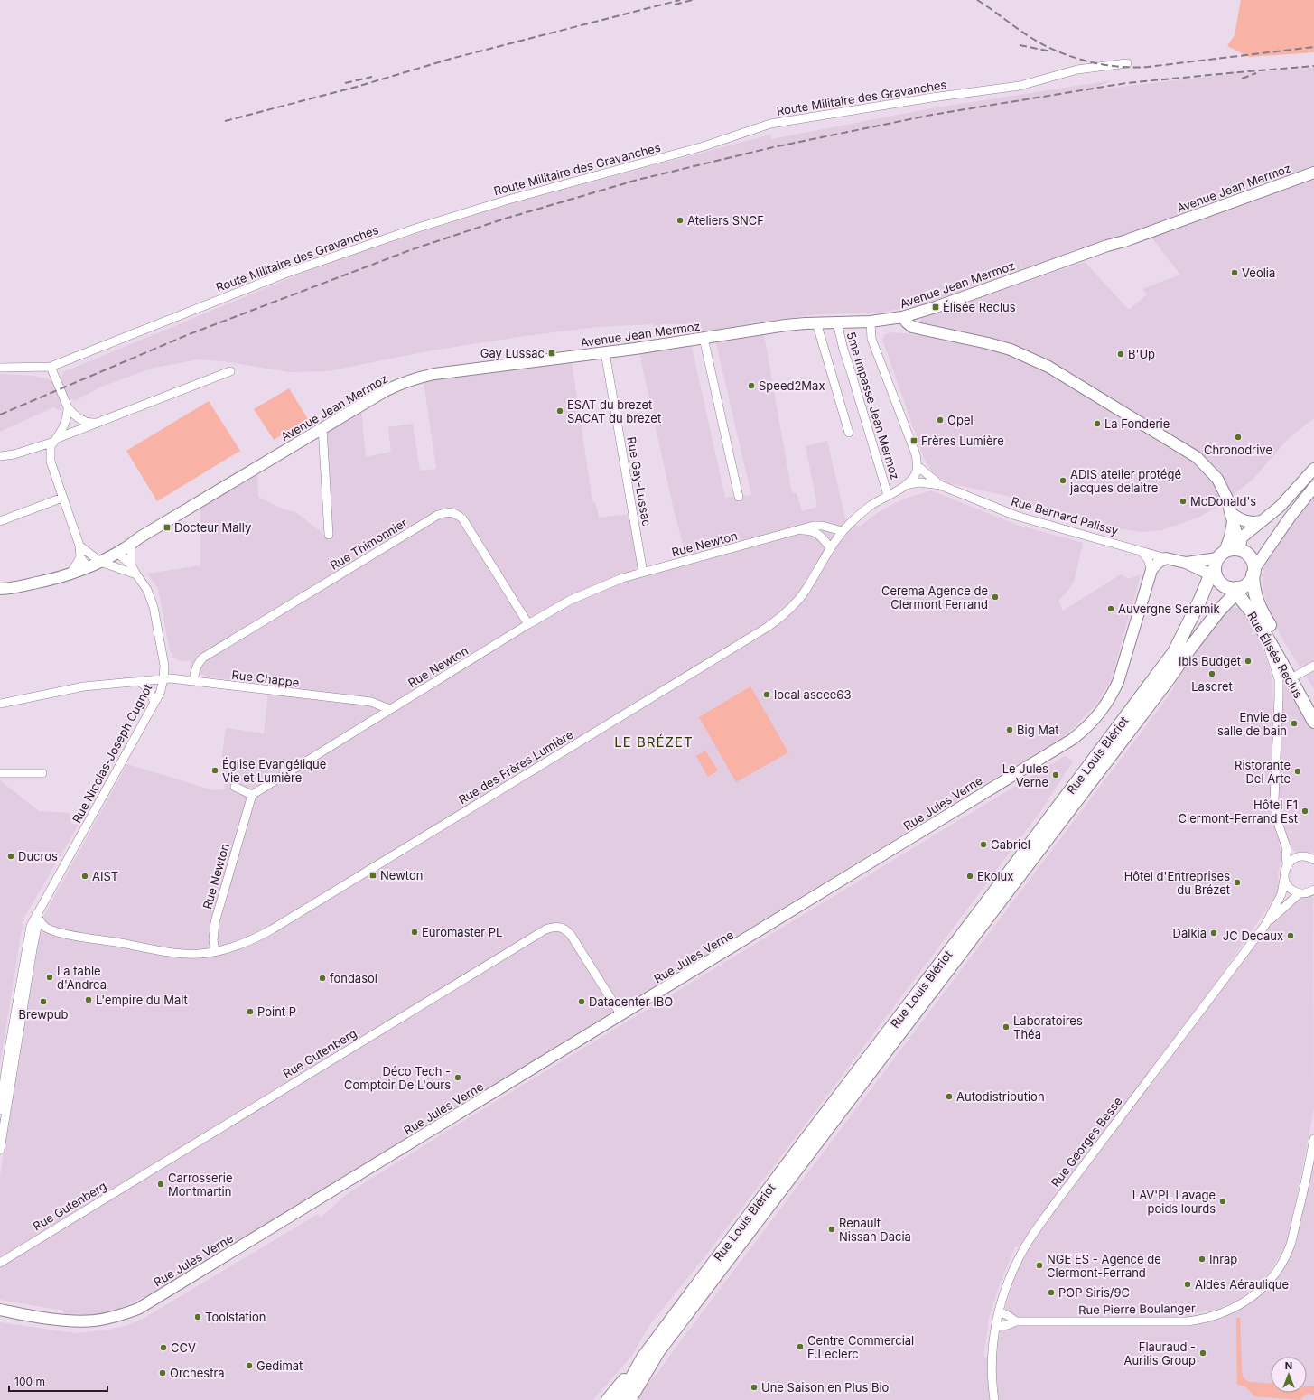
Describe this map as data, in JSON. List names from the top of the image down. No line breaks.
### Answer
{"streets":{"main road":["Avenue Jean Mermoz","Rue Bernard Palissy","Rue Élisée Reclus","Rue Louis Blériot","Rue Jules Verne"],"street":["Route Militaire des Gravanches","5me Impasse Jean Mermoz","Rue Gay-Lussac","Rue Thimonnier","Rue Newton","Rue Chappe","Rue Nicolas-Joseph Cugnot","Rue des Frères Lumière","Rue Gutenberg","Rue Georges Besse","Rue Pierre Boulanger"]},"crossings":[["Avenue Jean Mermoz","5me Impasse Jean Mermoz"],["Avenue Jean Mermoz","Rue Gay-Lussac"],["Avenue Jean Mermoz","Rue Nicolas-Joseph Cugnot"],["5me Impasse Jean Mermoz","Rue des Frères Lumière"],["Rue Gay-Lussac","Rue Newton"],["Rue Bernard Palissy","Rue Élisée Reclus"],["Rue Bernard Palissy","Rue Louis Blériot"],["Rue Bernard Palissy","Rue des Frères Lumière"],["Rue Thimonnier","Rue Newton"],["Rue Thimonnier","Rue Chappe"],["Rue Newton","Rue Chappe"],["Rue Newton","Rue des Frères Lumière"],["Rue Élisée Reclus","Rue Louis Blériot"],["Rue Chappe","Rue Nicolas-Joseph Cugnot"],["Rue Nicolas-Joseph Cugnot","Rue des Frères Lumière"],["Rue Jules Verne","Rue Gutenberg"],["Rue Georges Besse","Rue Pierre Boulanger"]],"districts":["LE BRÉZET"],"places":{"other":["Ateliers SNCF","Véolia","B'Up","Speed2Max","ESAT du brezet SACAT du brezet","Opel","La Fonderie","Chronodrive","ADIS atelier protégé jacques delaitre","McDonald's","Cerema Agence de Clermont Ferrand","Auvergne Seramik","Ibis Budget","Lascret","local ascee63","Envie de salle de bain","Big Mat","Église Evangélique Vie et Lumière","Ristorante Del Arte","Le Jules Verne","Hôtel F1 Clermont-Ferrand Est","Gabriel","Ducros","AIST","Ekolux","Hôtel d'Entreprises du Brézet","Euromaster PL","Dalkia","JC Decaux","La table d'Andrea","fondasol","L'empire du Malt","Brewpub","Datacenter IBO","Point P","Laboratoires Théa","Déco Tech - Comptoir De L'ours","Autodistribution","Carrosserie Montmartin","LAV'PL Lavage poids lourds","Renault Nissan Dacia","Inrap","NGE ES - Agence de Clermont-Ferrand","Aldes Aéraulique","POP Siris/9C","Toolstation","Centre Commercial E.Leclerc","CCV","Flauraud - Aurilis Group","Gedimat","Orchestra","Une Saison en Plus Bio"],"transit":["Élisée Reclus","Gay Lussac","Frères Lumière","Docteur Mally","Newton"]},"scale_bar":"100 m","north":"top"}
